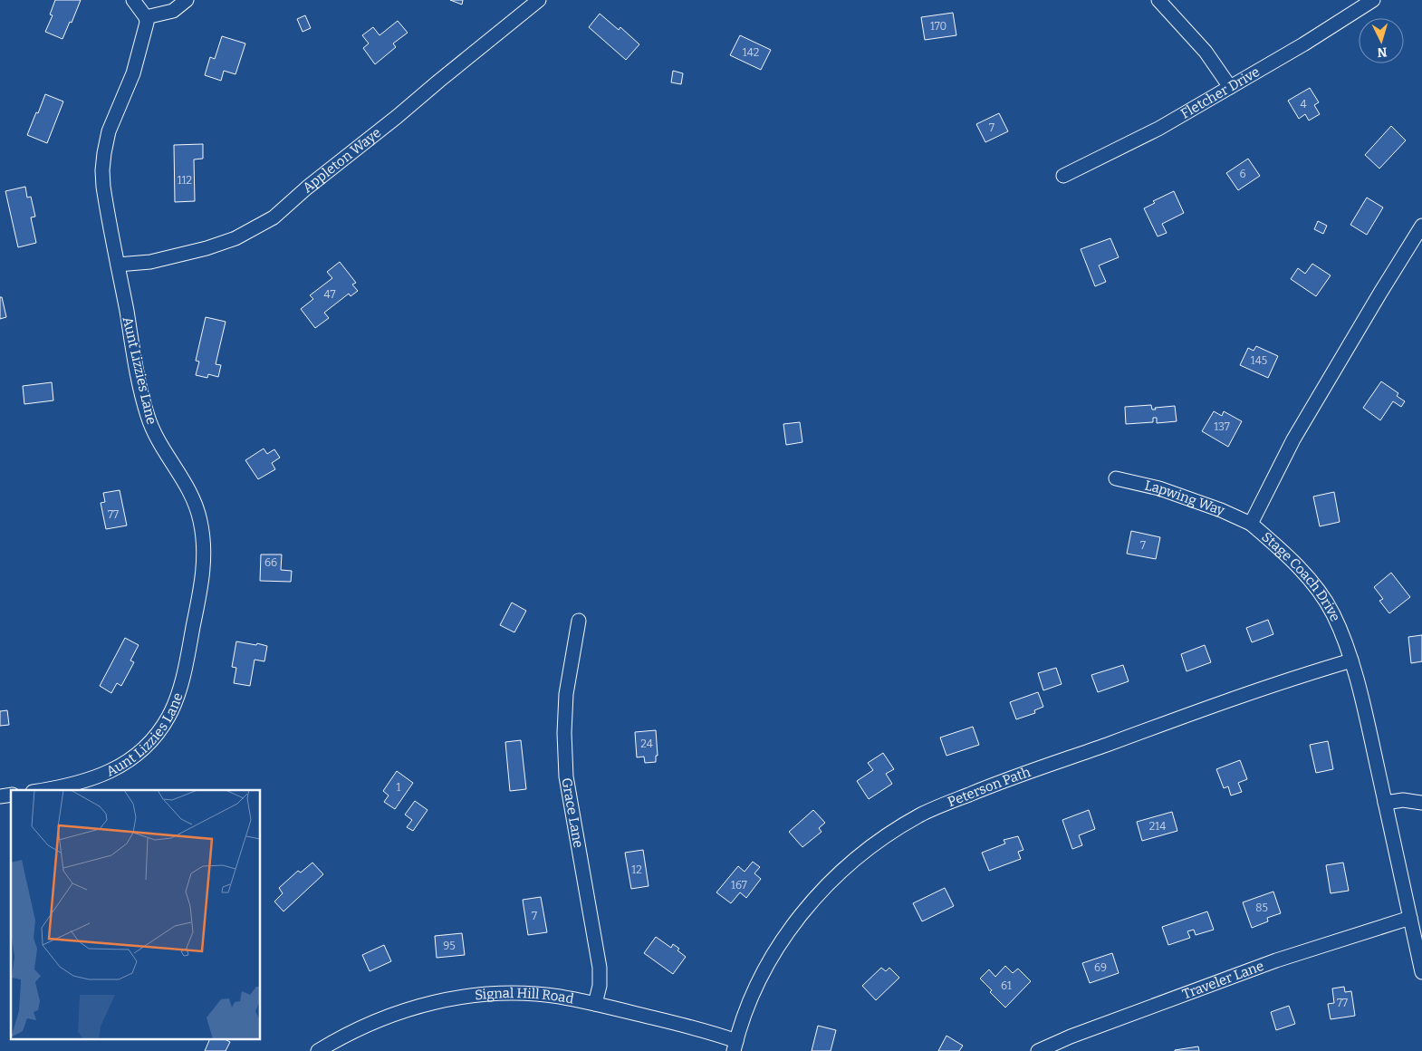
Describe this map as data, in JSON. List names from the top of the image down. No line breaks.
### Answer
{"streets":{"street":["Fletcher Drive","Appleton Waye","Aunt Lizzies Lane","Lapwing Way","Stage Coach Drive","Peterson Path","Grace Lane","Traveler Lane","Signal Hill Road"]},"crossings":[["Appleton Waye","Aunt Lizzies Lane"],["Lapwing Way","Stage Coach Drive"],["Stage Coach Drive","Peterson Path"],["Stage Coach Drive","Traveler Lane"],["Peterson Path","Signal Hill Road"],["Grace Lane","Signal Hill Road"]],"house_numbers":["170","142","4","7","6","112","47","145","137","77","7","66","24","1","214","12","167","85","7","95","69","61","77"],"north":"bottom"}
